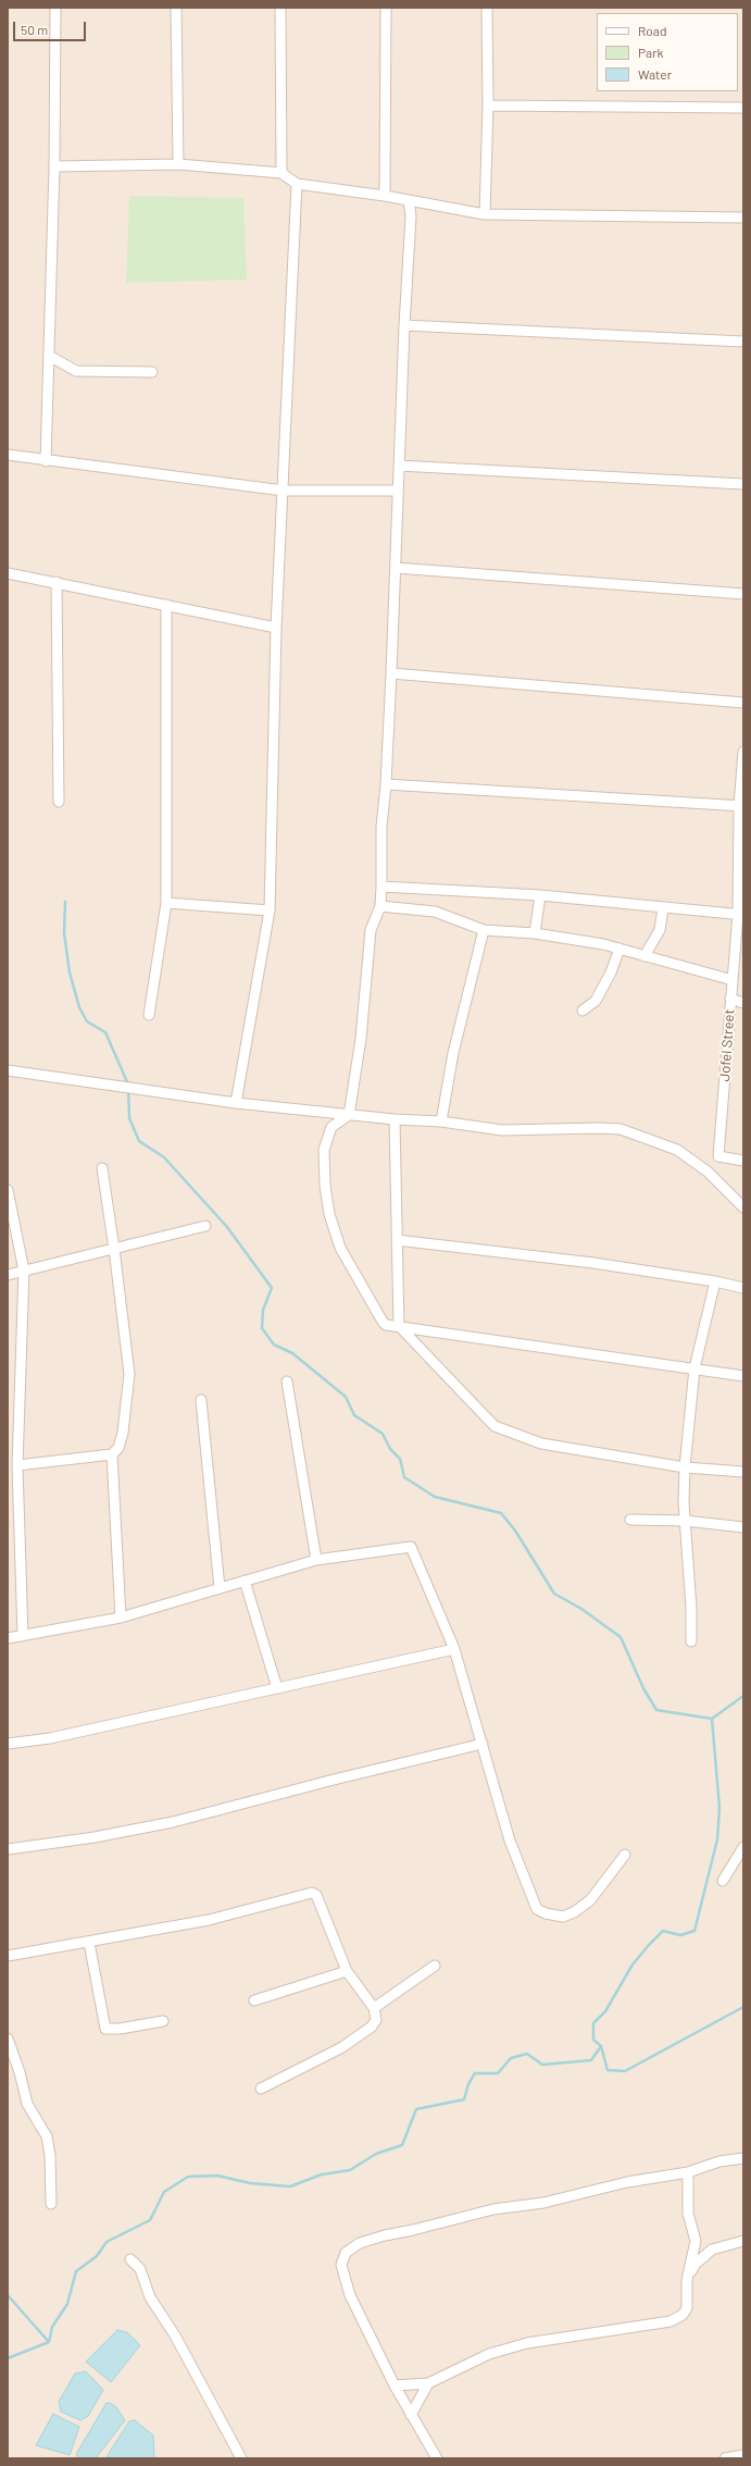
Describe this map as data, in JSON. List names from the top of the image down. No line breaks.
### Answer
{"streets":{"street":["Jofel Street"]},"legend":["Road","Park","Water"],"scale_bar":"50 m"}
